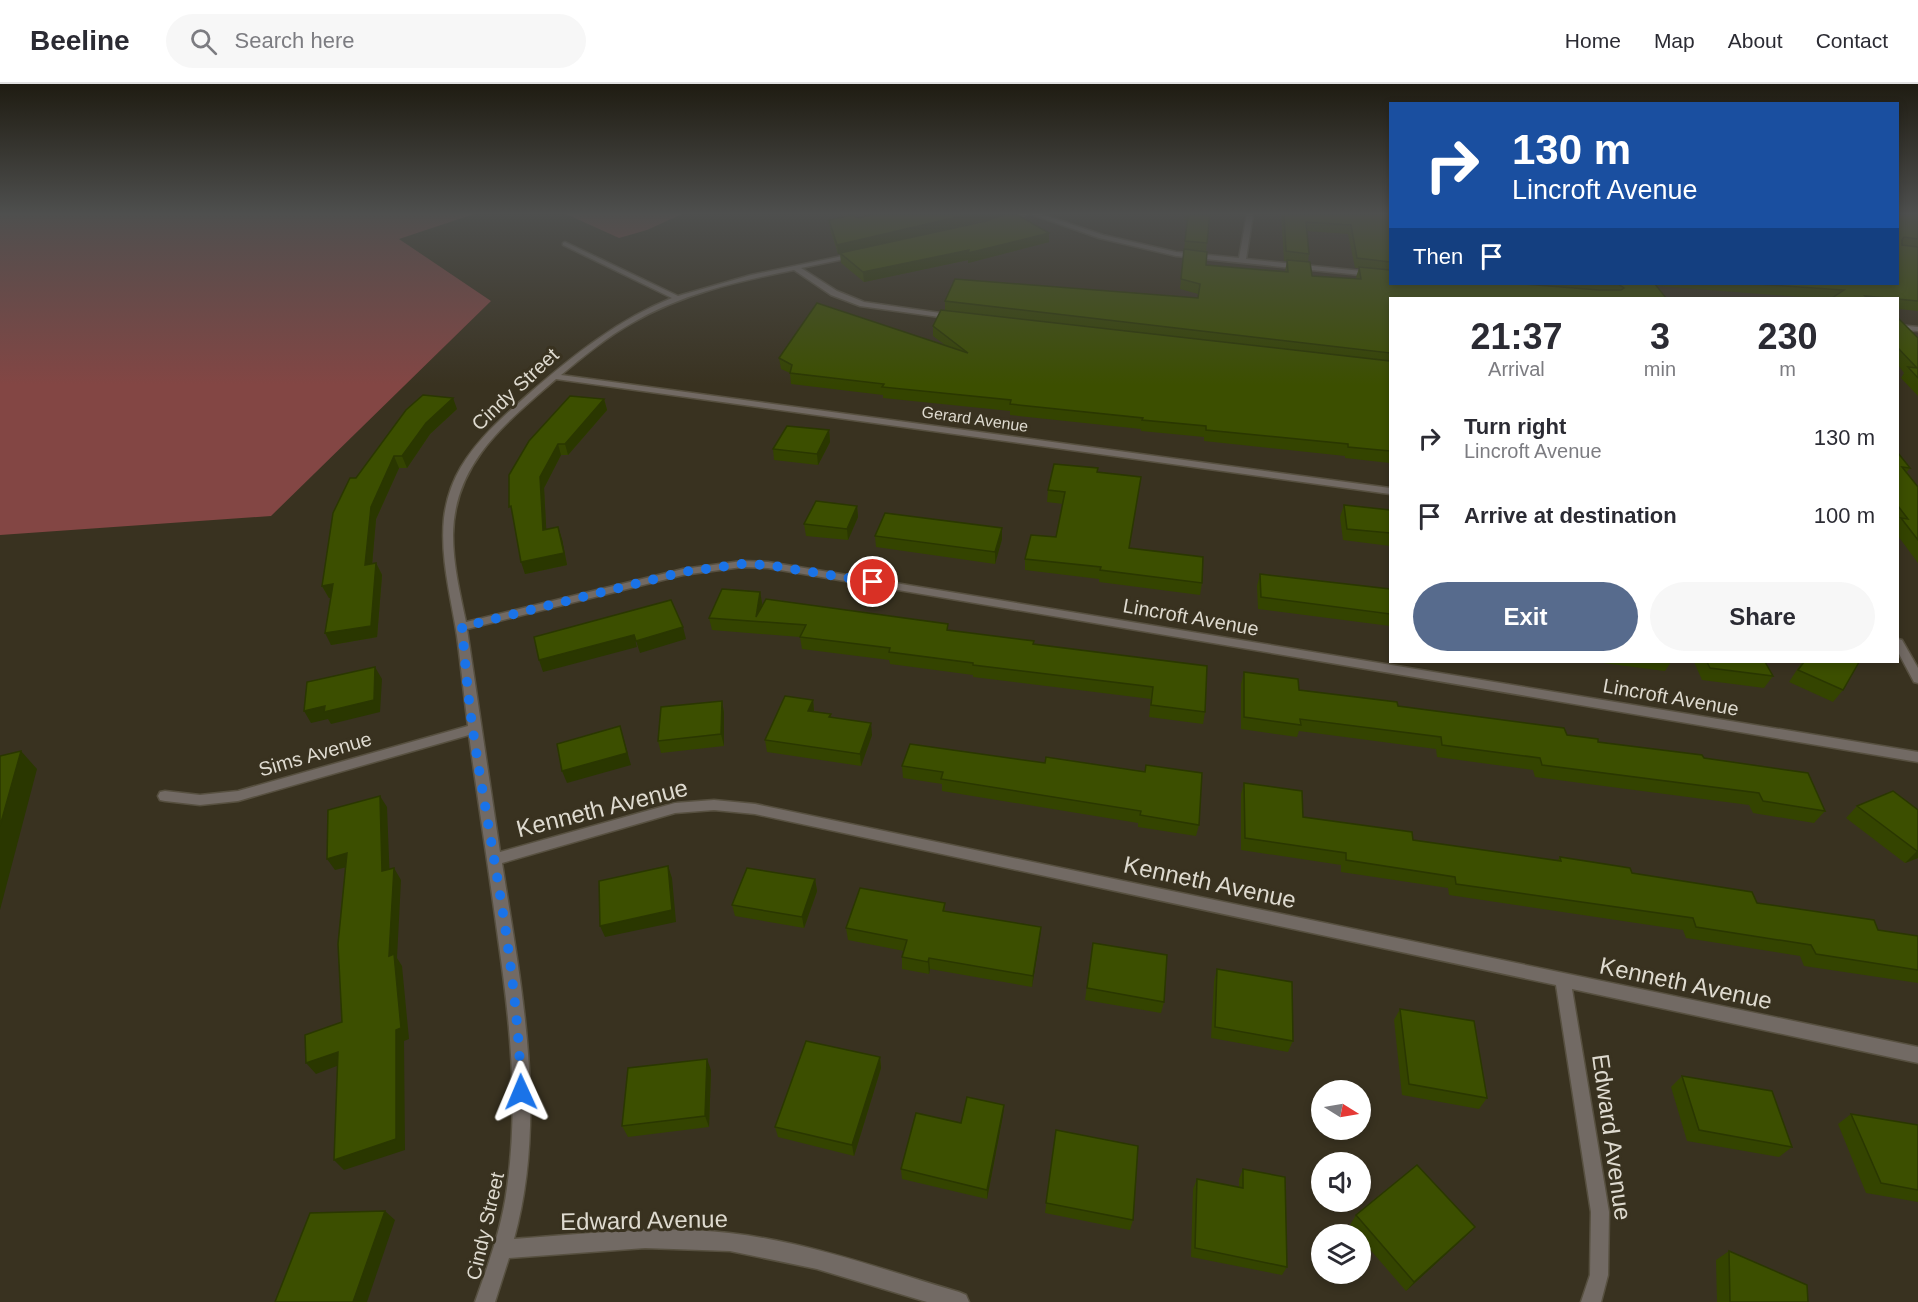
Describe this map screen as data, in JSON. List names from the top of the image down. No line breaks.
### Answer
{"streets":{"street":["Cindy Street","Gerard Avenue","Lincroft Avenue","Sims Avenue","Kenneth Avenue","Edward Avenue"]},"crossings":[["Cindy Street","Gerard Avenue"],["Cindy Street","Lincroft Avenue"],["Cindy Street","Sims Avenue"],["Cindy Street","Kenneth Avenue"],["Cindy Street","Edward Avenue"],["Kenneth Avenue","Edward Avenue"]],"north":"right","page":{"header":"Beeline","search":"Search here","nav":["Home","Map","About","Contact"],"turn":["130 m","Lincroft Avenue"],"then":"Then","eta":["21:37","Arrival","3","min","230","m"],"list":[{"name":"Turn right","note":"Lincroft Avenue","value":"130 m"},{"name":"Arrive at destination","value":"100 m"}],"buttons":["Exit","Share"]}}
